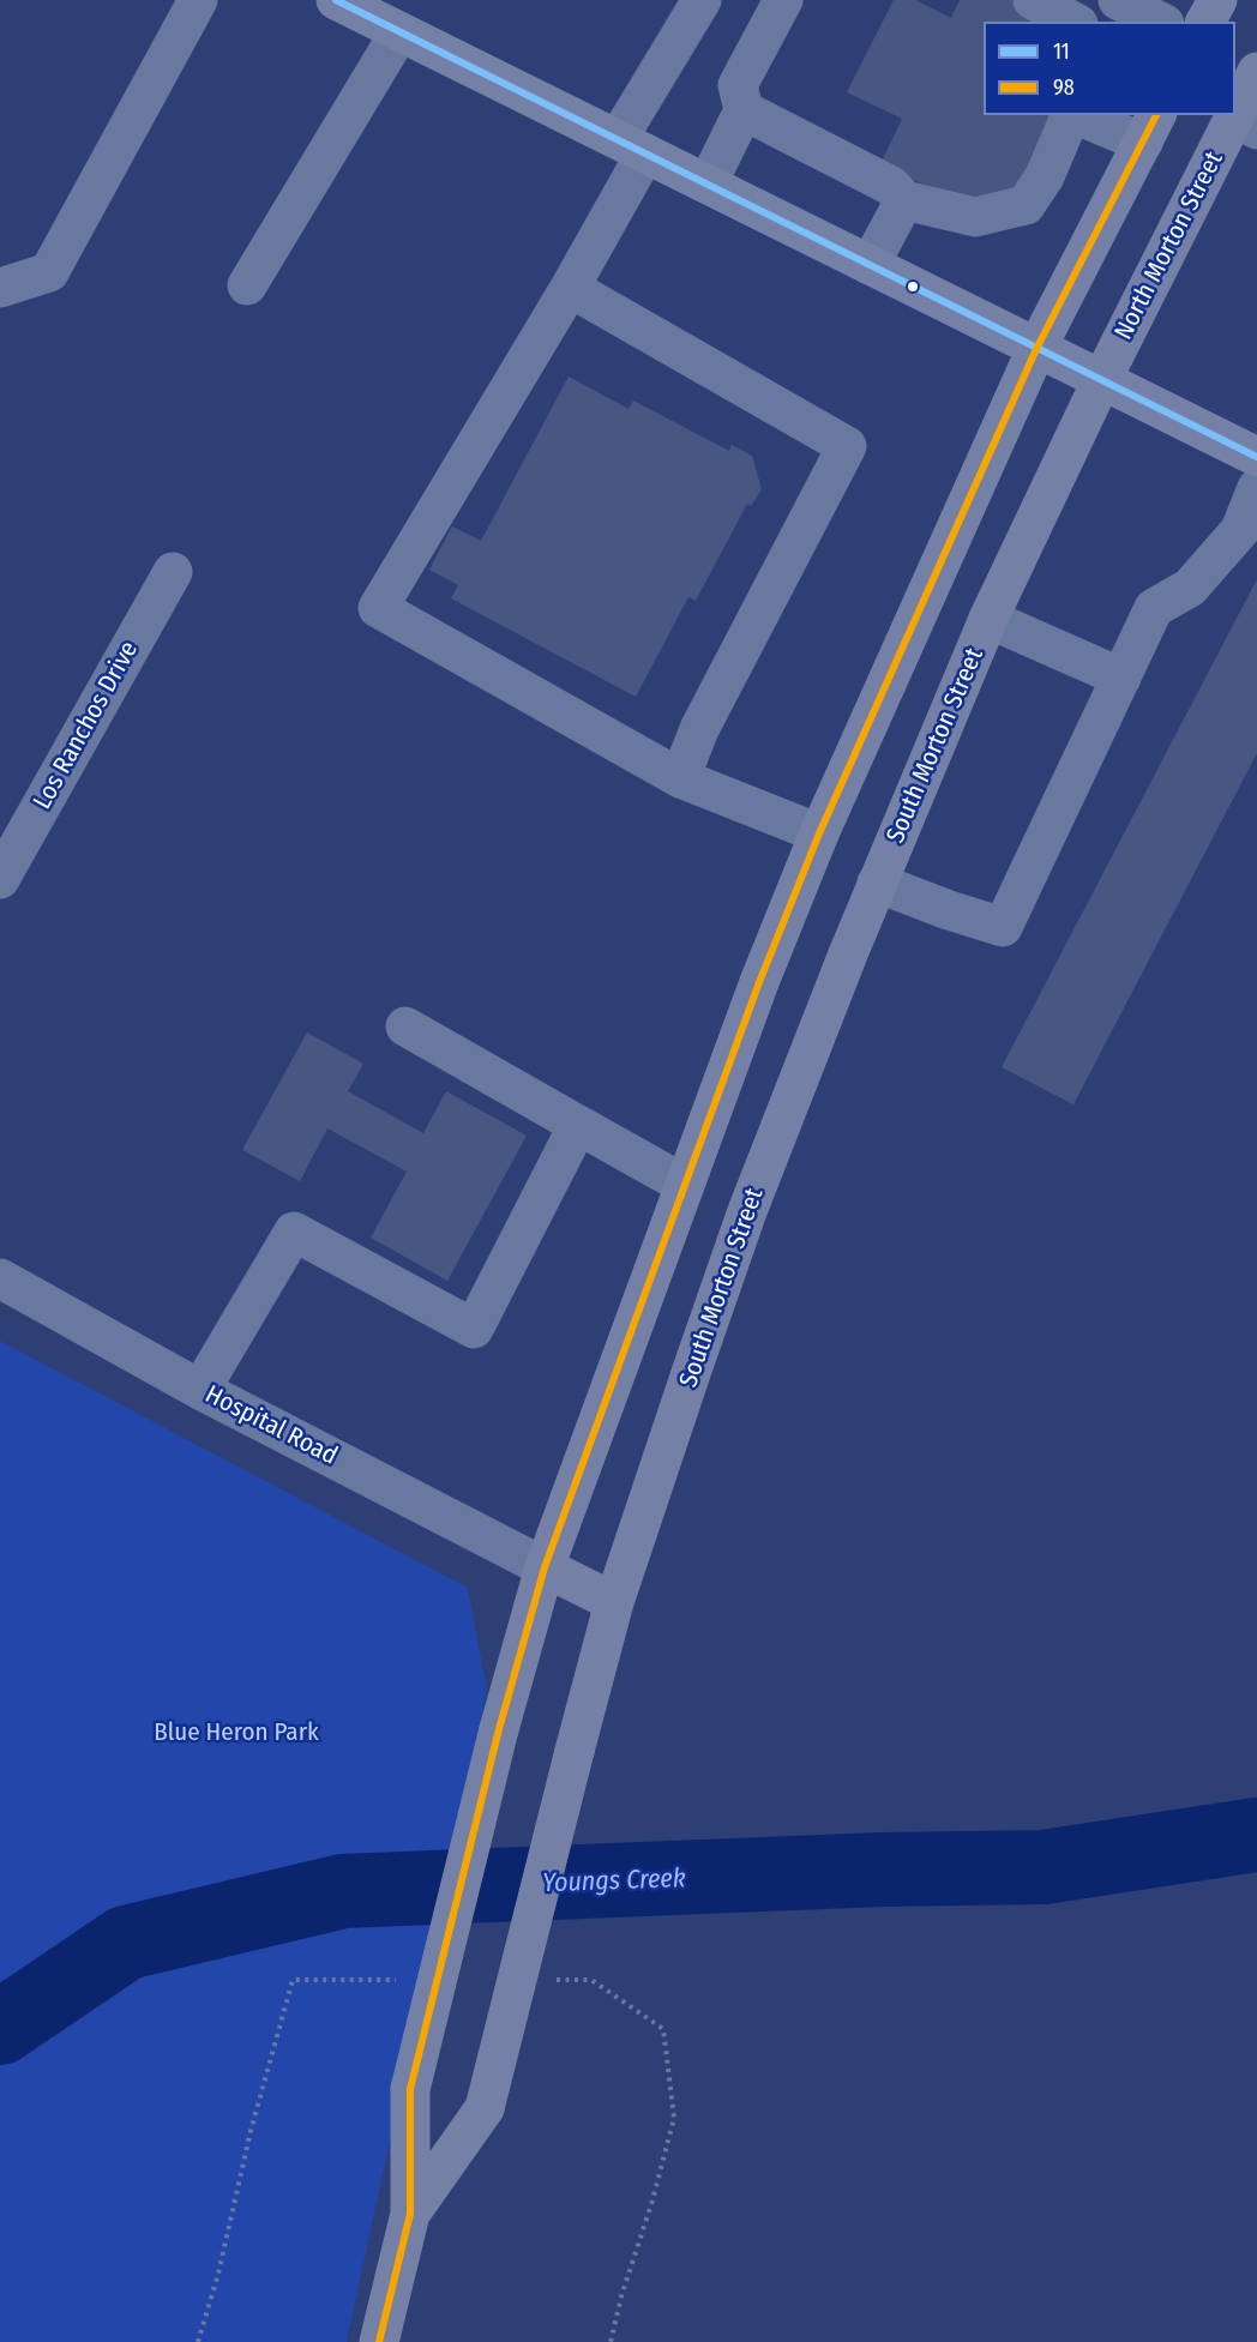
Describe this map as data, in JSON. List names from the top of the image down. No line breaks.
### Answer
{"streets":{"main road":["North Morton Street","South Morton Street"],"street":["Los Ranchos Drive","Hospital Road"]},"crossings":[["North Morton Street","South Morton Street"],["South Morton Street","Hospital Road"]],"water":["Youngs Creek"],"parks":["Blue Heron Park"],"lines":["transit line 11","transit line 98"],"legend":["11","98"]}
